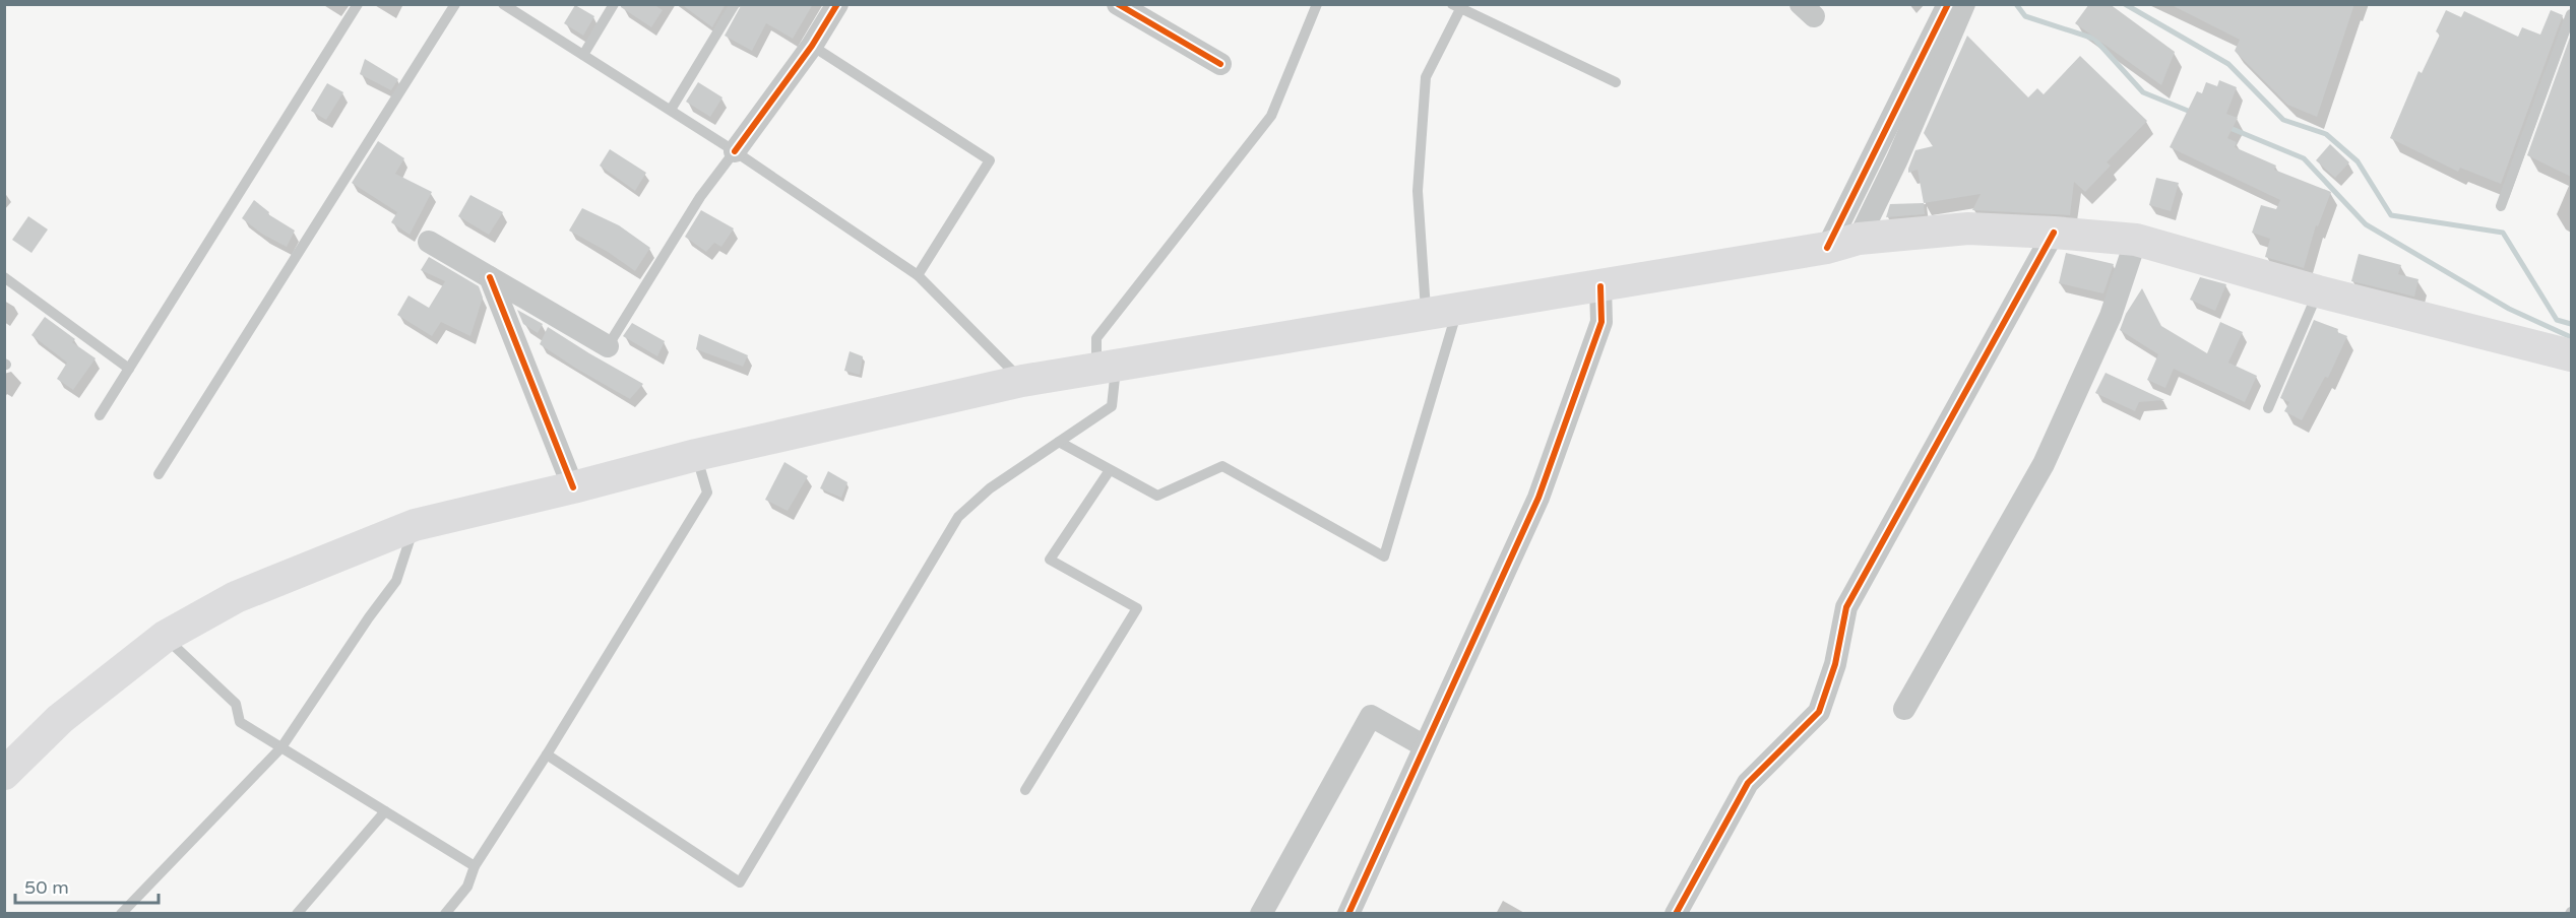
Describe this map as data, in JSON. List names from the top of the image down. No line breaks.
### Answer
{"scale_bar":"50 m"}
